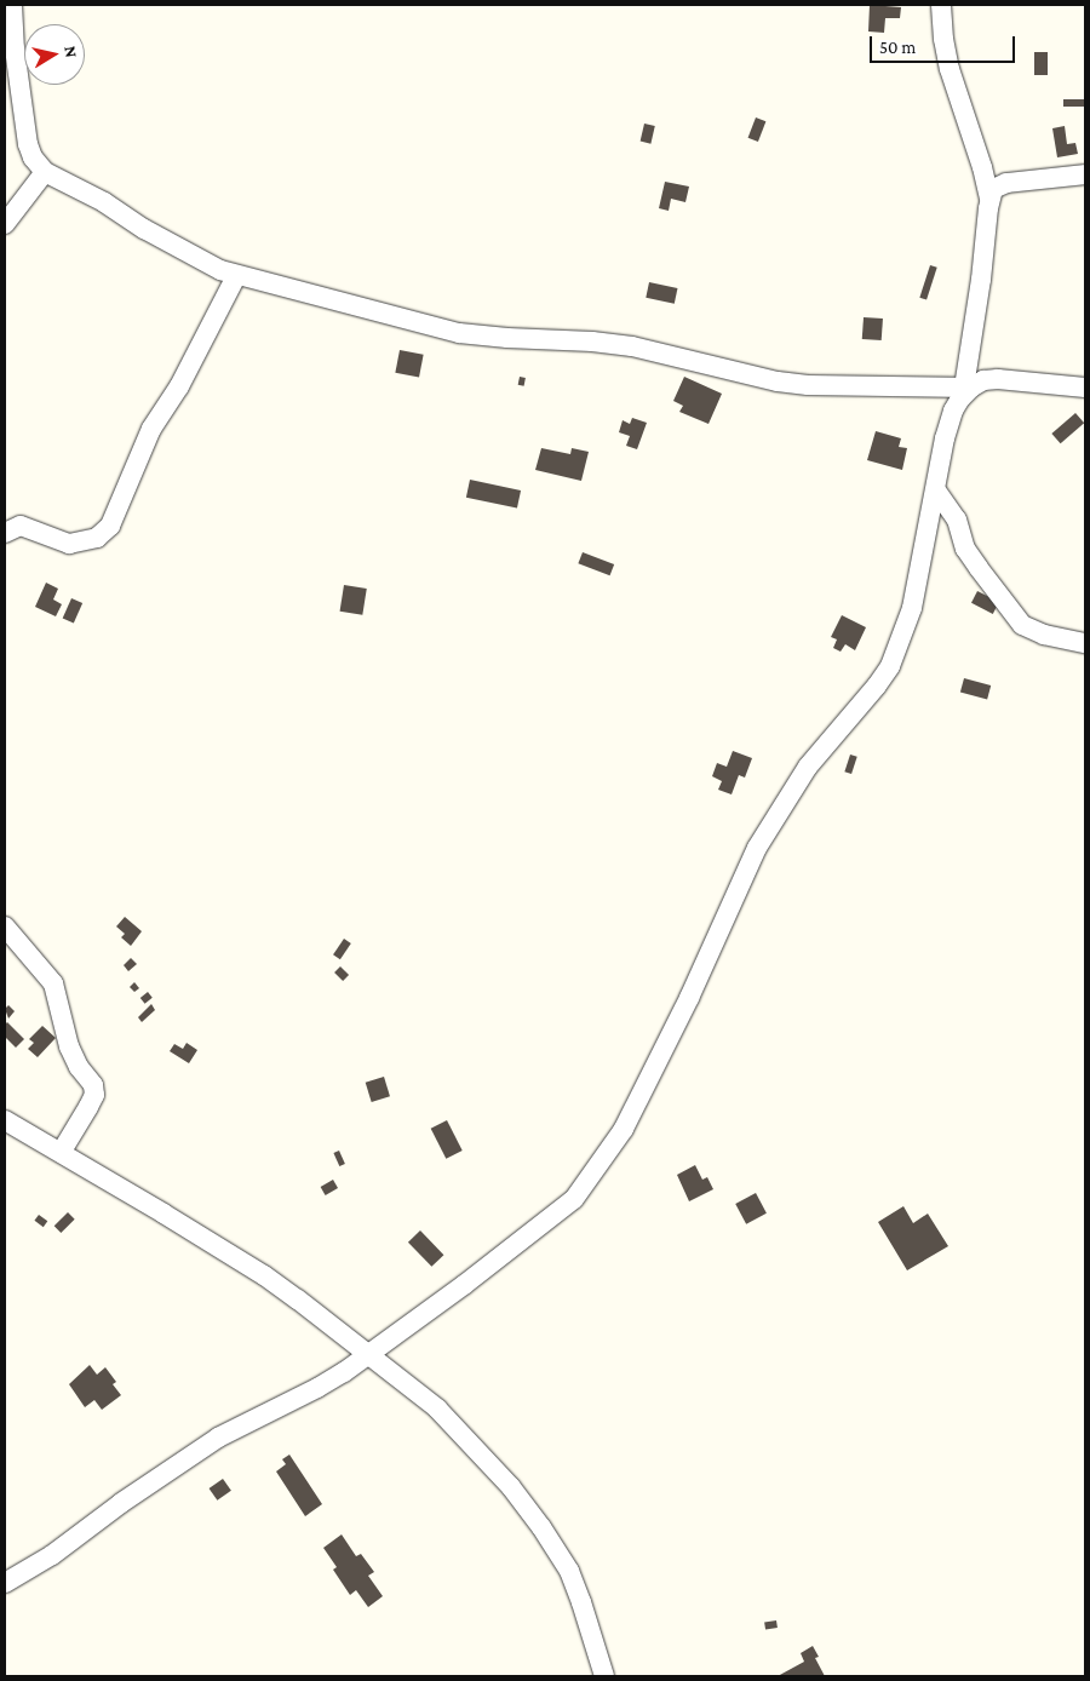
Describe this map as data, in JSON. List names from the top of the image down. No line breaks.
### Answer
{"scale_bar":"50 m","north":"right"}
